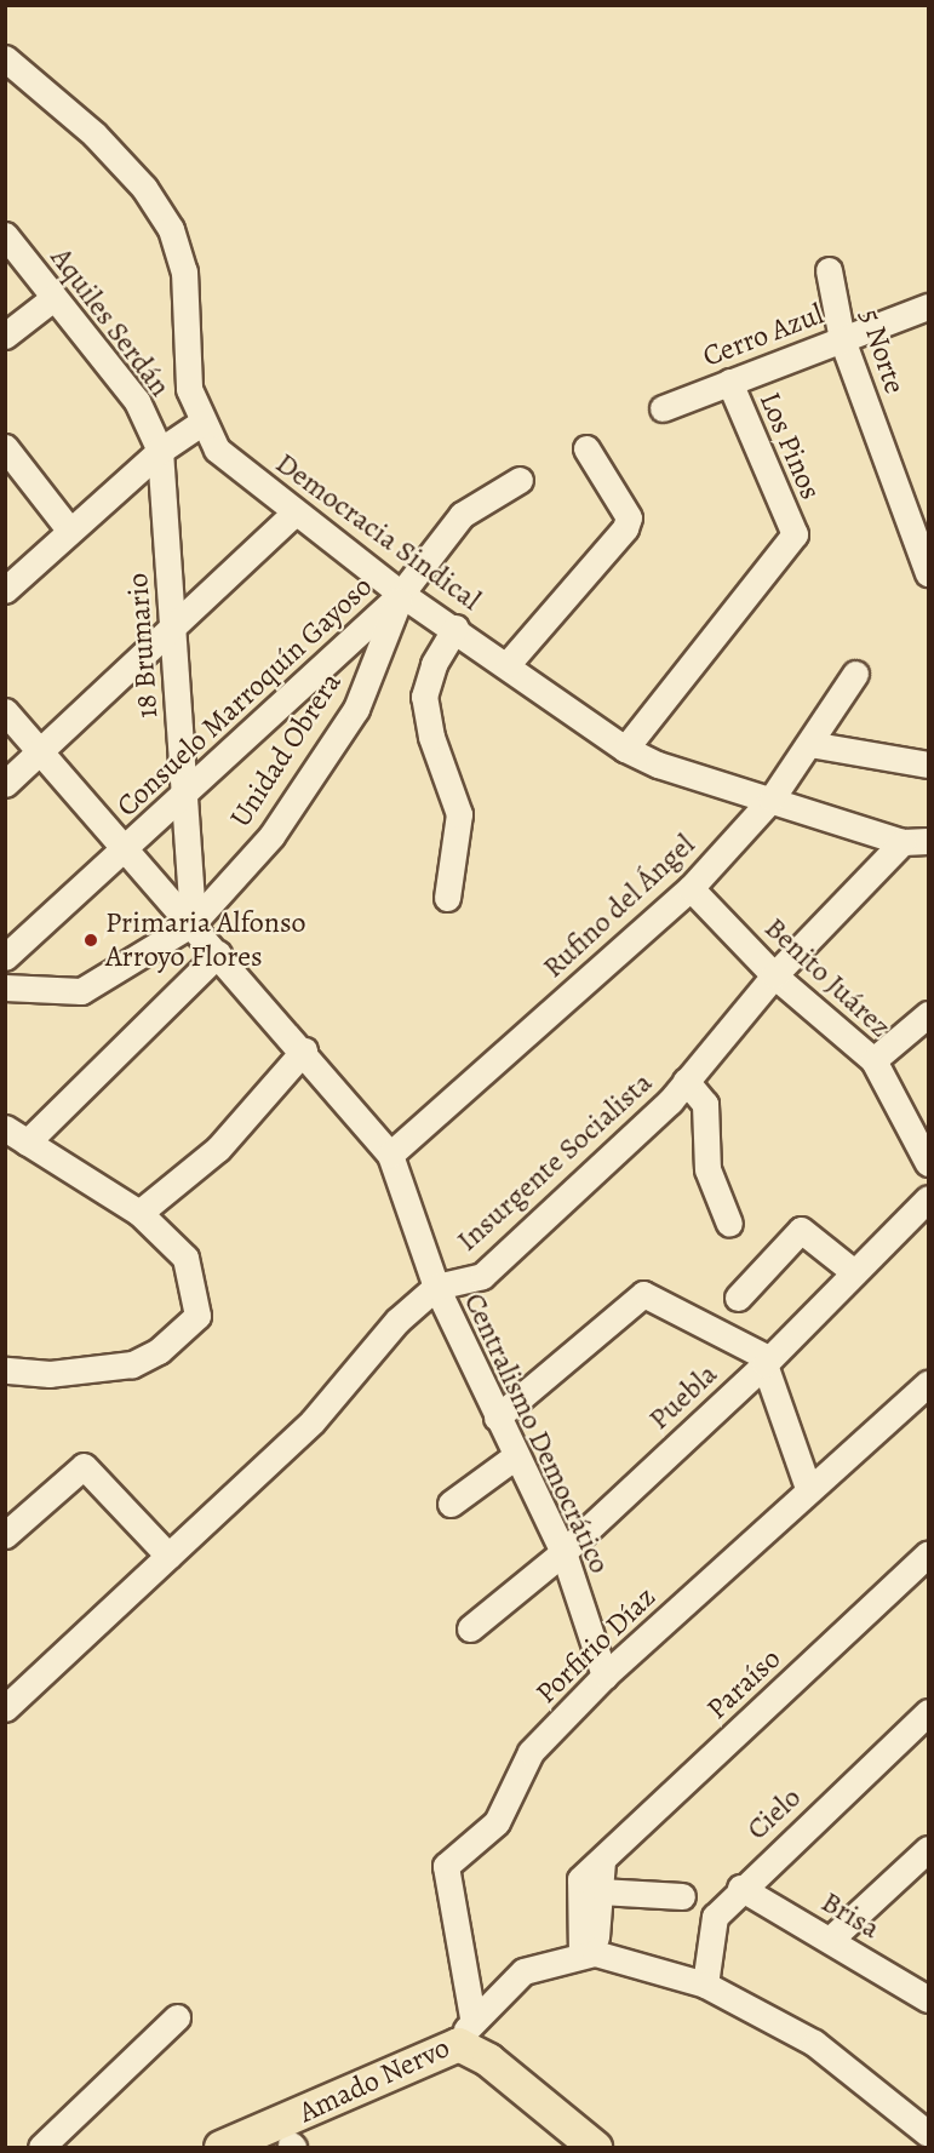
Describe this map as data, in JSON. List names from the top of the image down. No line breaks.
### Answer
{"streets":{"main road":["Amado Nervo"],"street":["Aquiles Serdán","Cerro Azul","5 Norte","Los Pinos","Democracia Sindical","18 Brumario","Consuelo Marroquín Gayoso","Unidad Obrera","Rufino del Ángel","Benito Juárez","Insurgente Socialista","Puebla","Centralismo Democrático","Porfirio Díaz","Paraíso","Cielo","Brisa"]},"crossings":[["Aquiles Serdán","18 Brumario"],["Cerro Azul","5 Norte"],["Cerro Azul","Los Pinos"],["Los Pinos","Democracia Sindical"],["Democracia Sindical","Consuelo Marroquín Gayoso"],["Democracia Sindical","Unidad Obrera"],["Democracia Sindical","Rufino del Ángel"],["Democracia Sindical","Insurgente Socialista"],["18 Brumario","Consuelo Marroquín Gayoso"],["18 Brumario","Unidad Obrera"],["18 Brumario","Centralismo Democrático"],["Consuelo Marroquín Gayoso","Unidad Obrera"],["Consuelo Marroquín Gayoso","Centralismo Democrático"],["Unidad Obrera","Centralismo Democrático"],["Rufino del Ángel","Benito Juárez"],["Rufino del Ángel","Centralismo Democrático"],["Benito Juárez","Insurgente Socialista"],["Insurgente Socialista","Centralismo Democrático"],["Puebla","Centralismo Democrático"],["Centralismo Democrático","Porfirio Díaz"],["Porfirio Díaz","Amado Nervo"],["Paraíso","Amado Nervo"],["Cielo","Brisa"]],"places":["Primaria Alfonso Arroyo Flores"]}
